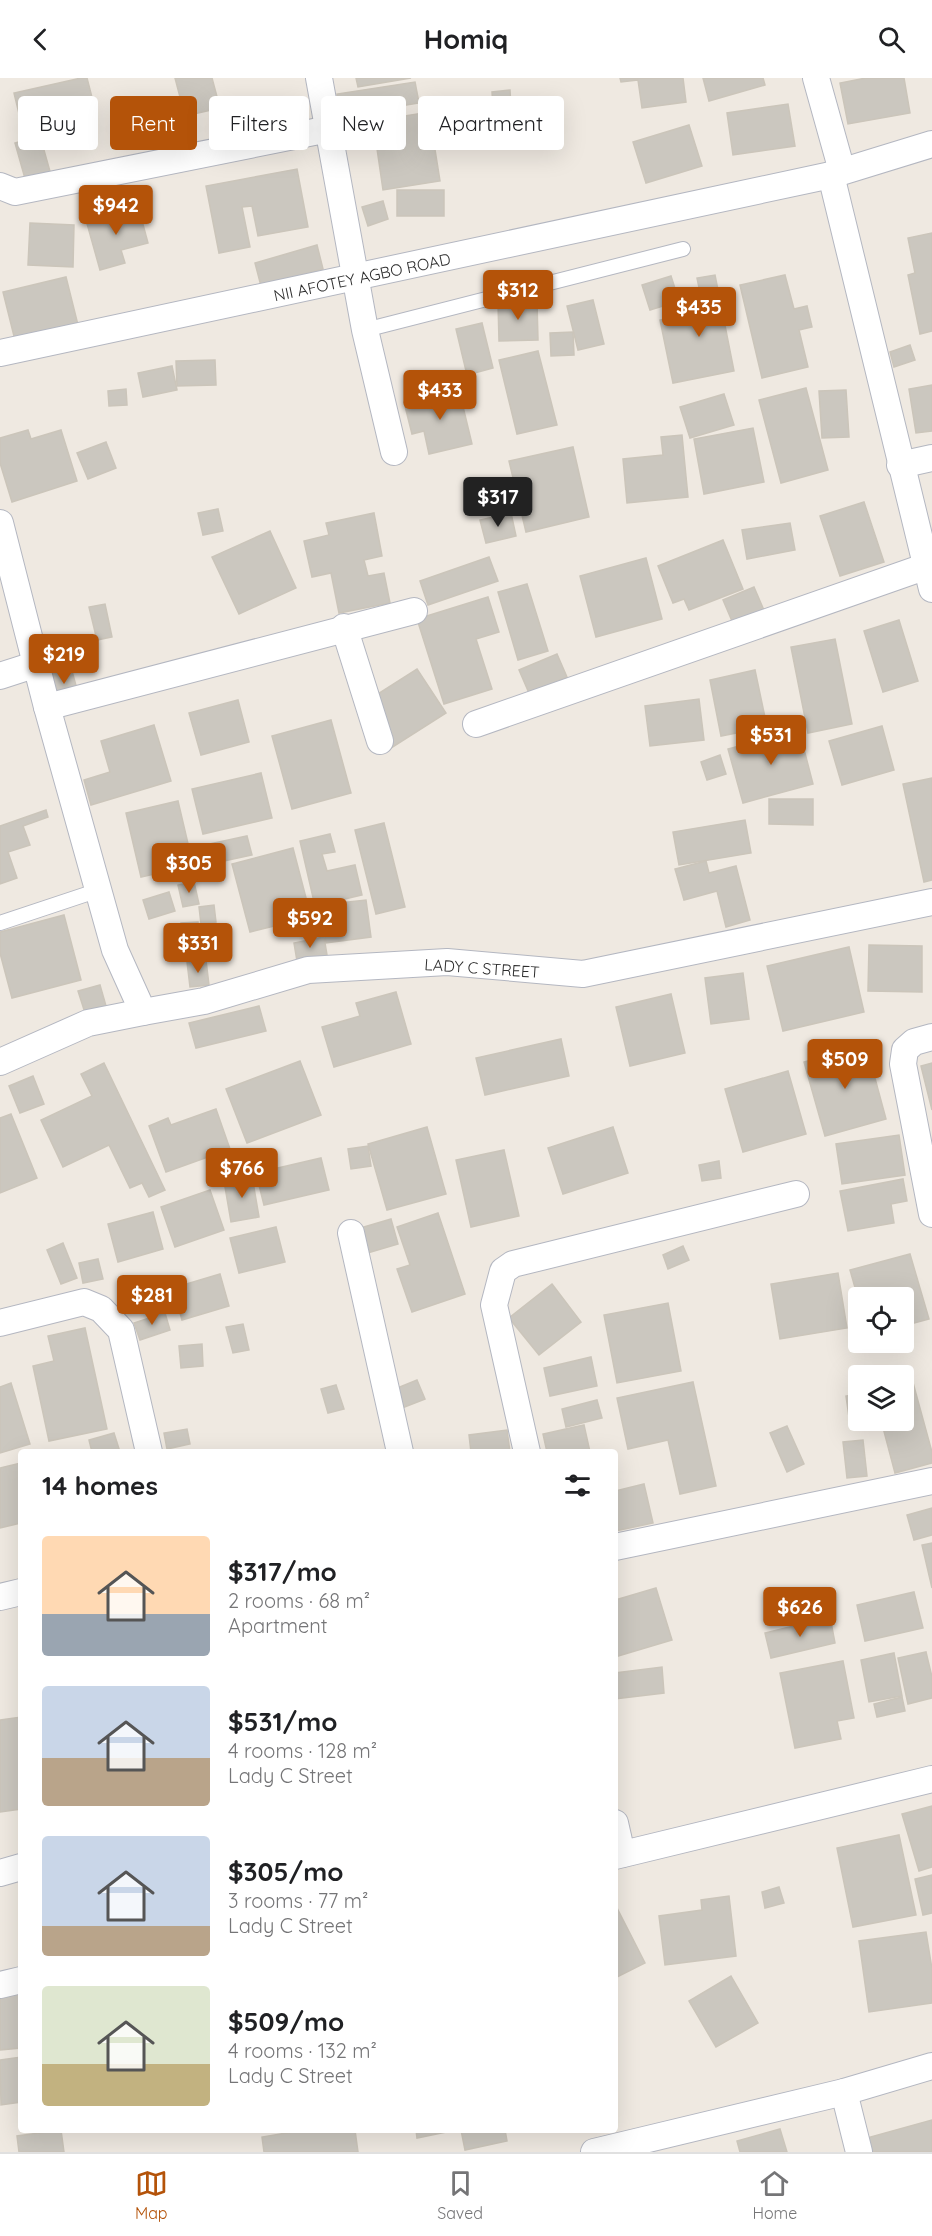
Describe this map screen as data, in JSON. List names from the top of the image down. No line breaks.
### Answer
{"streets":{"street":["NII AFOTEY AGBO ROAD","LADY C STREET"]},"page":{"header":"Homiq","chip":["Buy","Rent","Filters","New","Apartment"],"price":["$942","$312","$435","$433","$317","$219","$531","$305","$592","$331","$509","$766","$281","$626"],"heading":"14 homes","list":[{"name":"$317/mo","note":"2 rooms · 68 m² · Apartment"},{"name":"$531/mo","note":"4 rooms · 128 m² · Lady C Street"},{"name":"$305/mo","note":"3 rooms · 77 m² · Lady C Street"},{"name":"$509/mo","note":"4 rooms · 132 m² · Lady C Street"}],"tabs":["Map","Saved","Home"]}}
